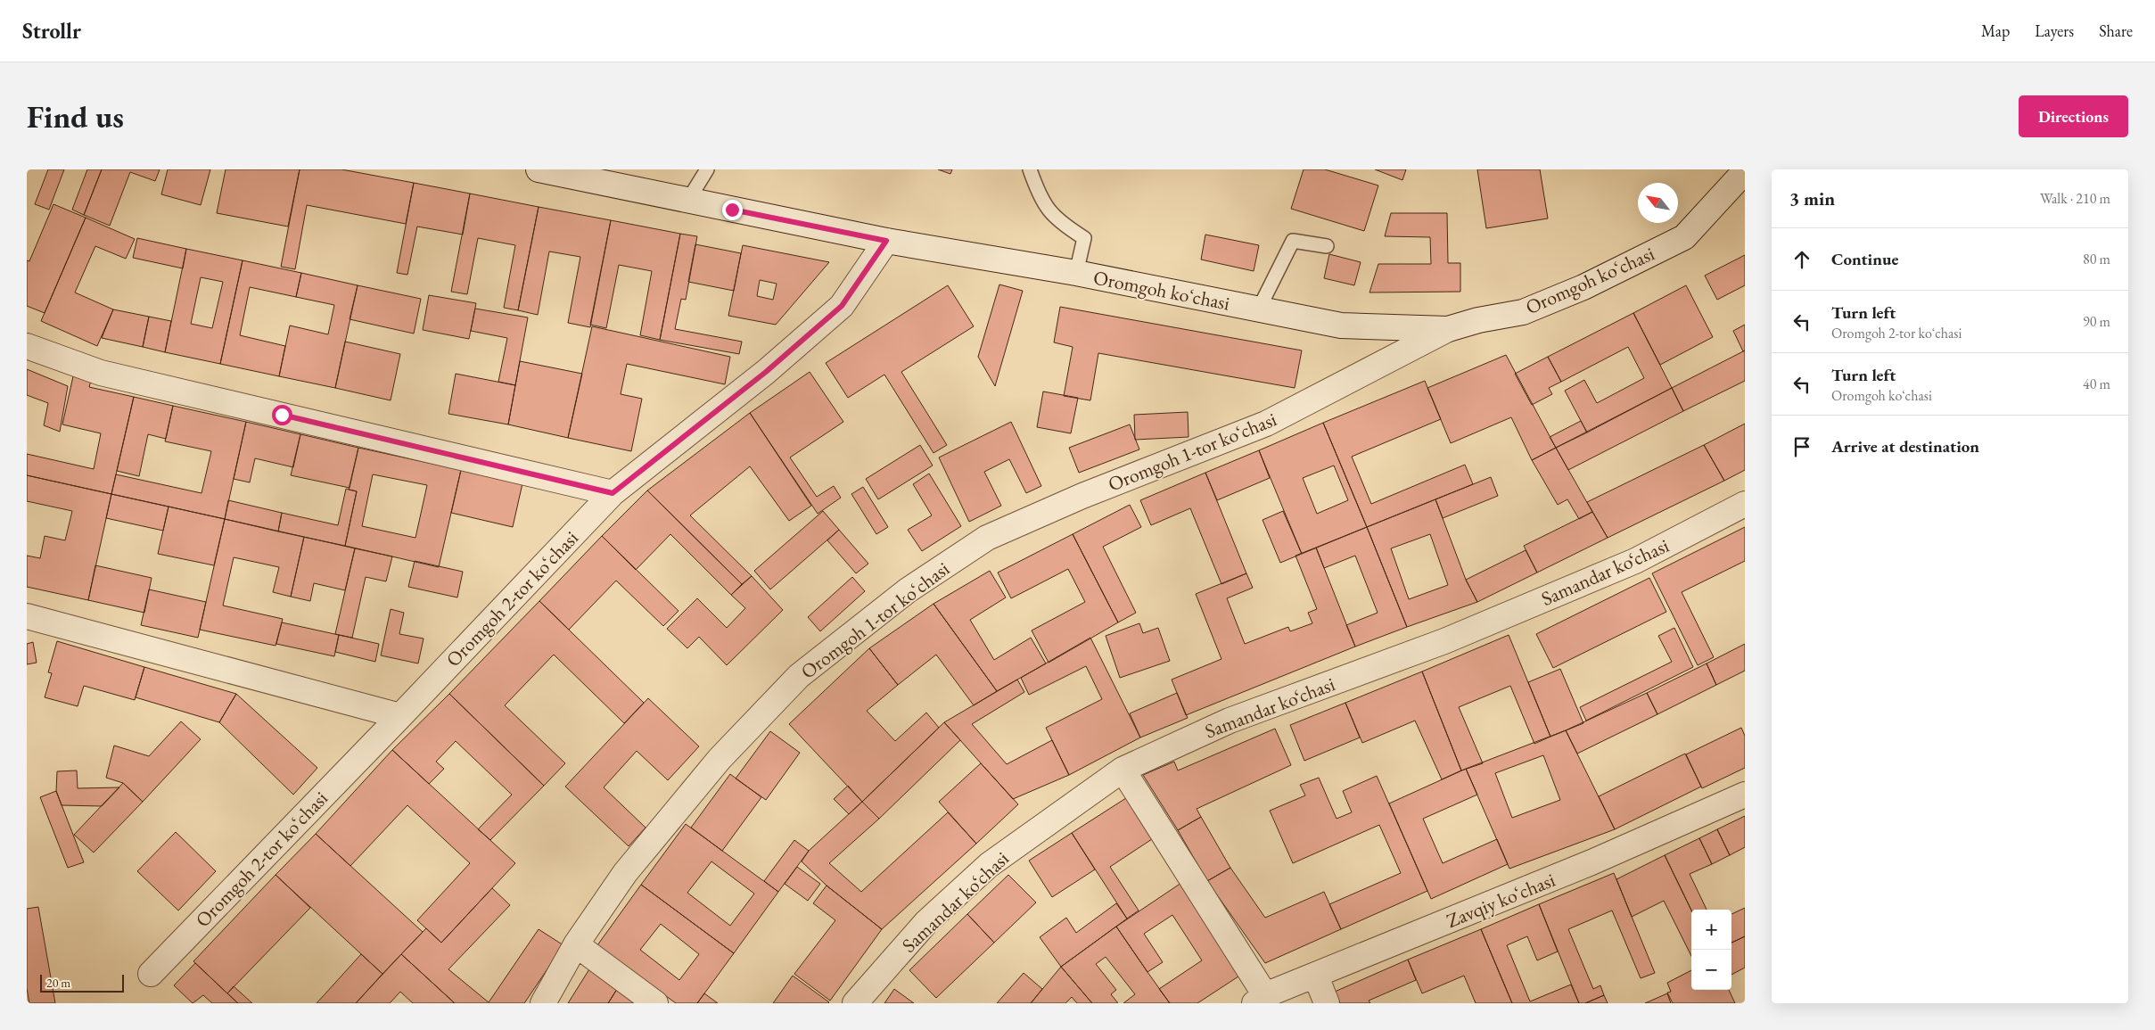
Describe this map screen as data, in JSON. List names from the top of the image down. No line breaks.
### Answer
{"streets":{"street":["Oromgoh koʻchasi","Oromgoh 1-tor koʻchasi","Samandar ko‘chasi","Oromgoh 2-tor koʻchasi","Zavqiy koʻchasi"]},"crossings":[["Oromgoh koʻchasi","Oromgoh 1-tor koʻchasi"],["Oromgoh koʻchasi","Oromgoh 2-tor koʻchasi"]],"scale_bar":"20 m","north":"top left","page":{"header":"Strollr","nav":["Map","Layers","Share"],"buttons":"Directions","title":"Find us","heading":["3 min","Walk · 210 m"],"list":[["Continue","80 m"],["Turn left","Oromgoh 2-tor koʻchasi","90 m"],["Turn left","Oromgoh koʻchasi","40 m"],"Arrive at destination"],"map_buttons":["+","−"],"scale":"20 m"}}
